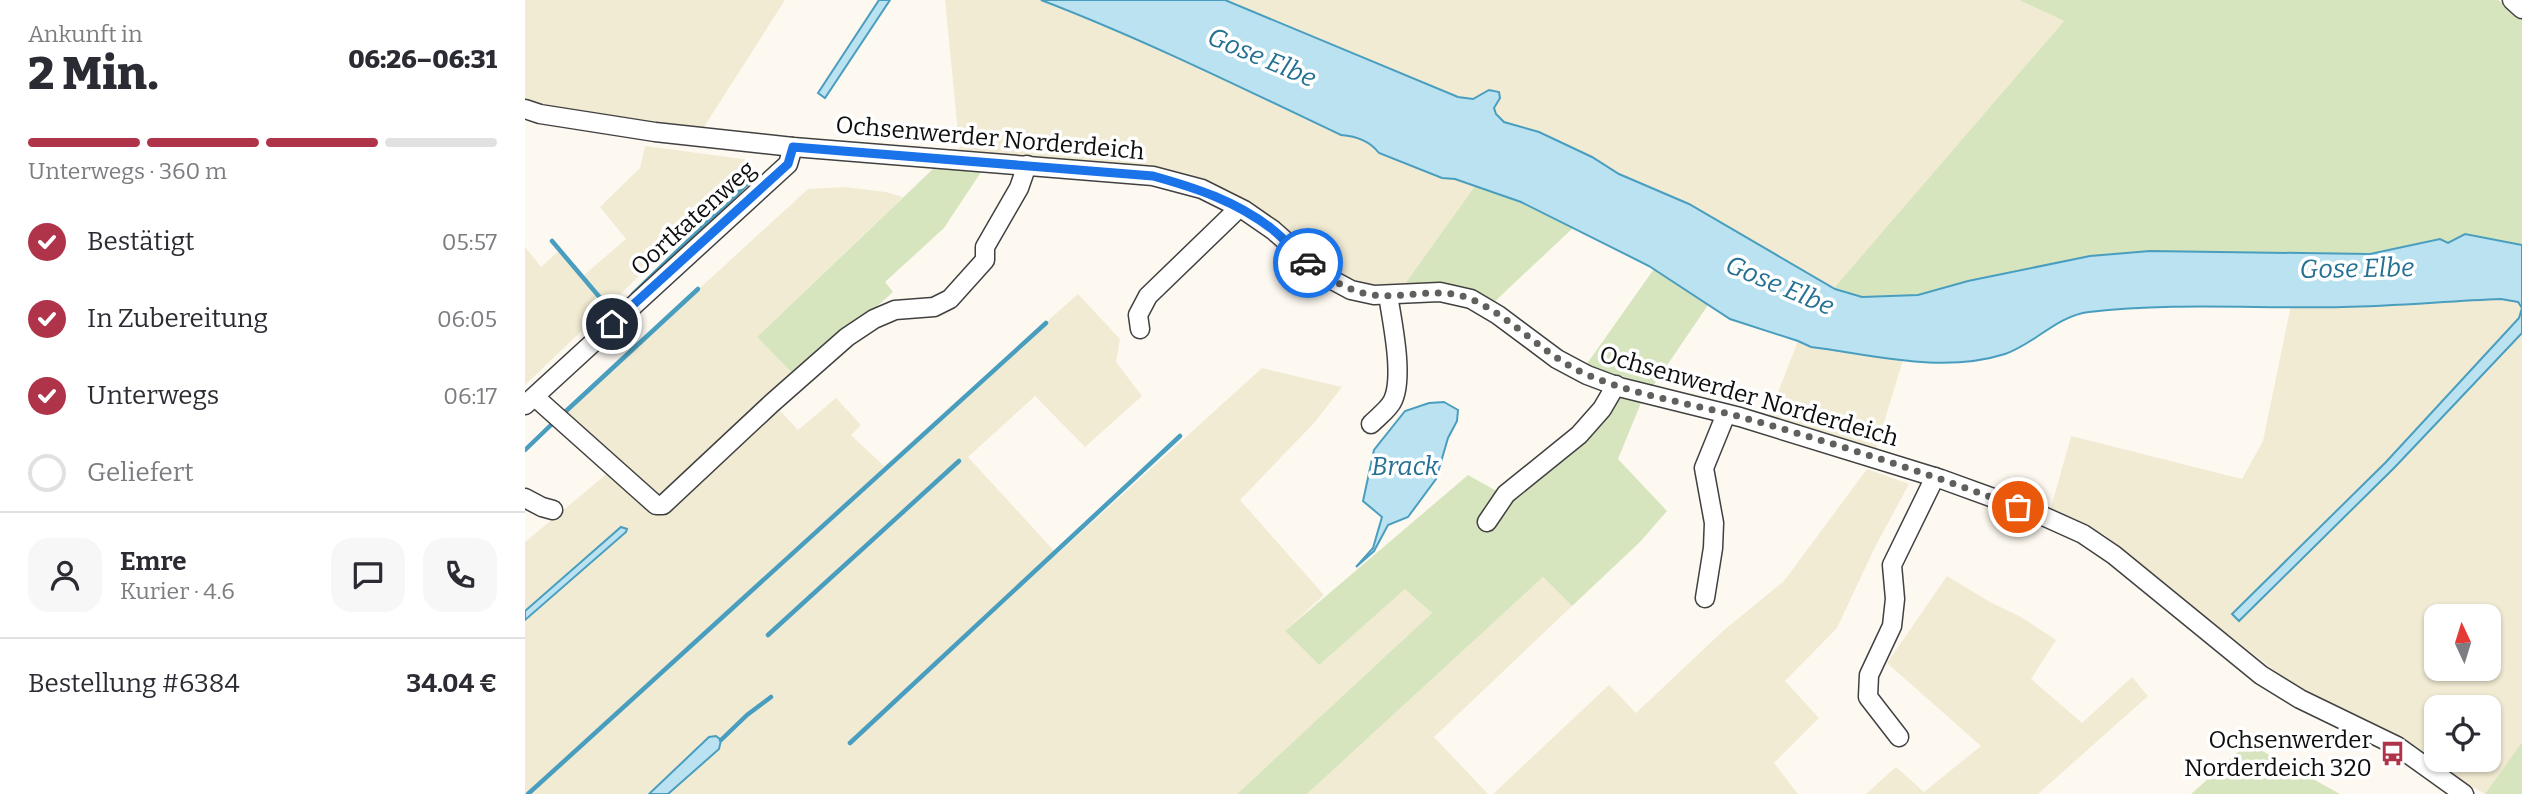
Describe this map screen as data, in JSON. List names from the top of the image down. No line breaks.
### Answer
{"streets":{"street":["Ochsenwerder Norderdeich","Oortkatenweg"]},"crossings":[["Ochsenwerder Norderdeich","Oortkatenweg"]],"water":["Gose Elbe","Brack"],"places":{"bus stop":["Ochsenwerder Norderdeich 320"]},"north":"top","page":{"heading":["2 Min.","Ankunft in","06:26–06:31"],"panel":["Emre","Kurier · 4.6","Bestellung #6384","34.04 €"],"bar":"Unterwegs · 360 m","list":[["Bestätigt","05:57"],["In Zubereitung","06:05"],["Unterwegs","06:17"],"Geliefert"]}}
